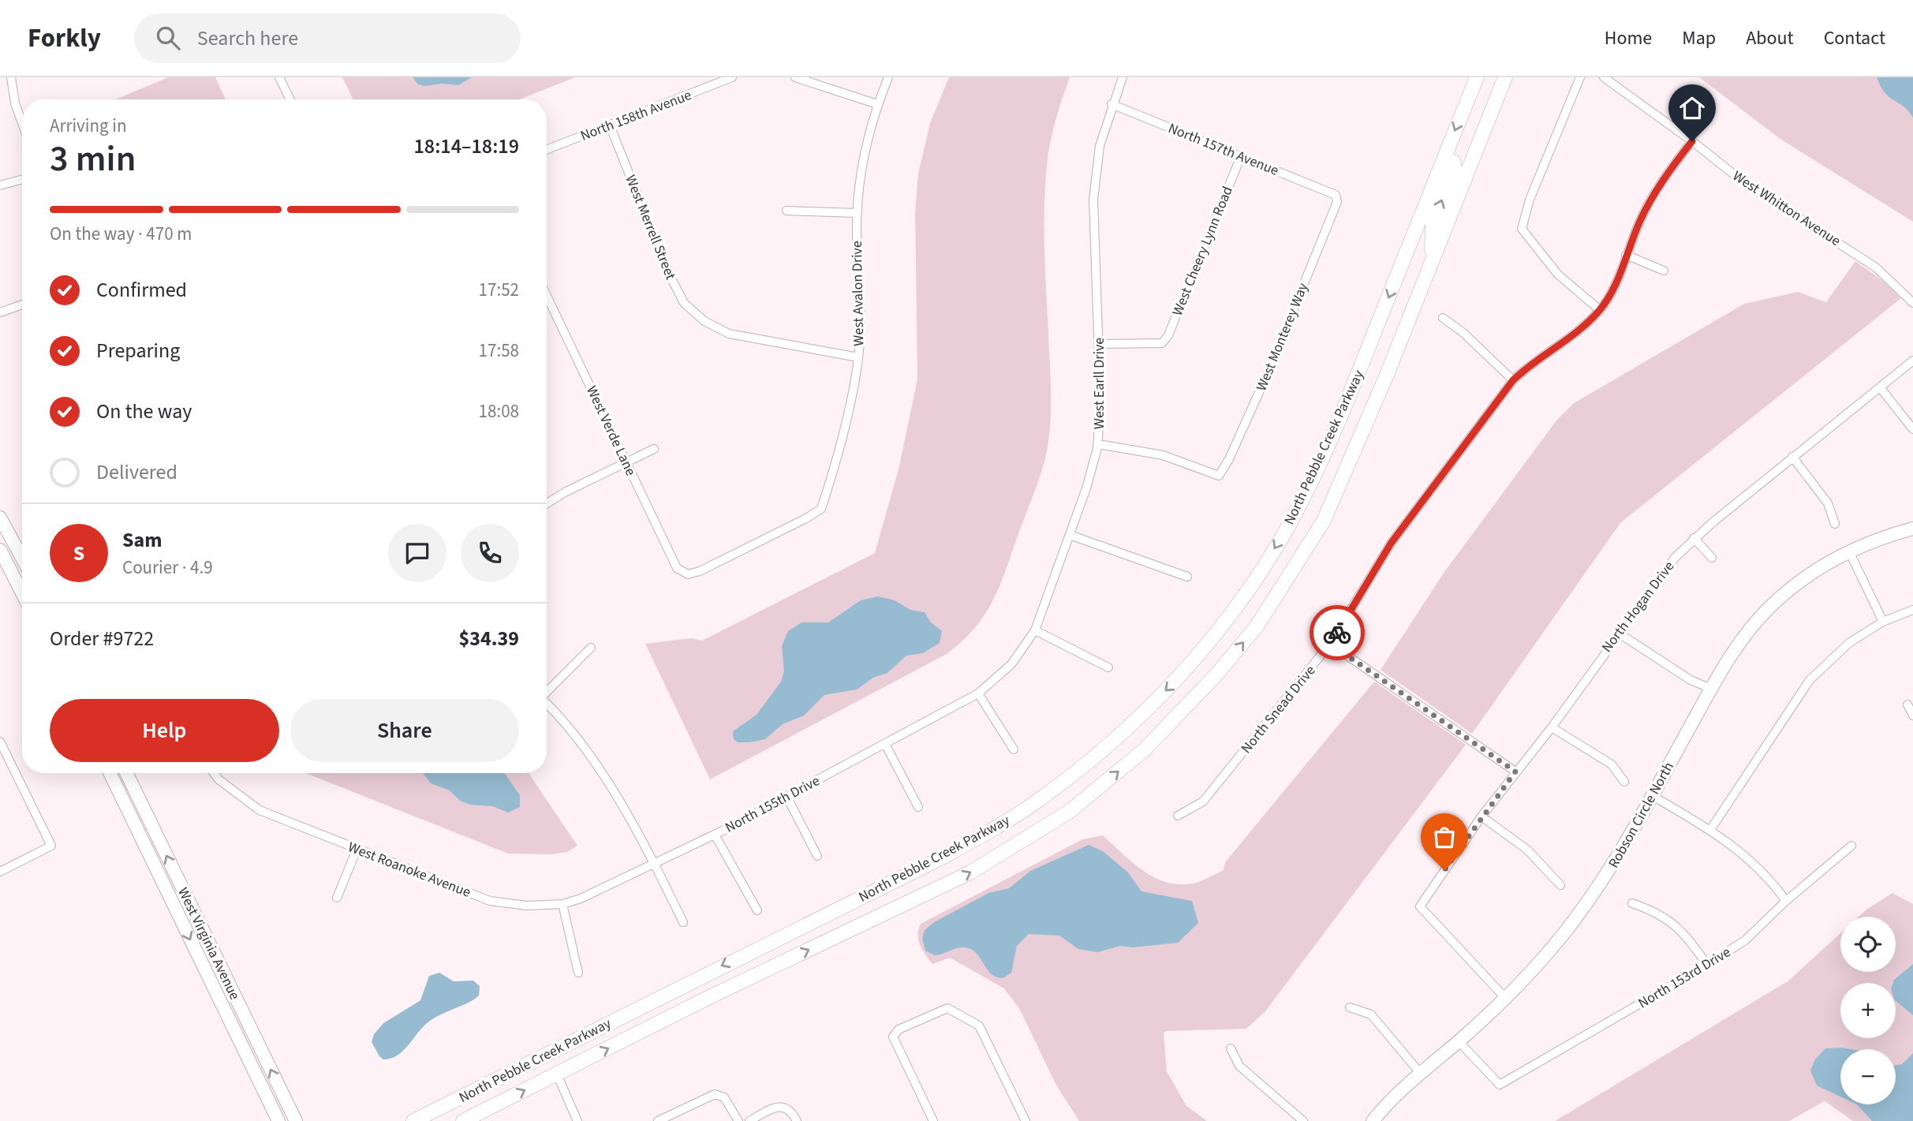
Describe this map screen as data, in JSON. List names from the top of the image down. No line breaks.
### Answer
{"streets":{"main road":["North Pebble Creek Parkway","Robson Circle North","West Virginia Avenue"],"street":["North 158th Avenue","North 157th Avenue","West Whitton Avenue","West Merrell Street","West Cheery Lynn Road","West Avalon Drive","West Monterey Way","West Earll Drive","West Verde Lane","North Hogan Drive","North Snead Drive","North 155th Drive","West Roanoke Avenue","North 153rd Drive"]},"crossings":[["North 158th Avenue","West Merrell Street"],["North 157th Avenue","West Cheery Lynn Road"],["North 157th Avenue","West Monterey Way"],["North 157th Avenue","West Earll Drive"],["West Whitton Avenue","North Snead Drive"],["West Merrell Street","West Avalon Drive"],["West Cheery Lynn Road","West Earll Drive"],["West Avalon Drive","West Verde Lane"],["West Monterey Way","West Earll Drive"],["West Earll Drive","North 155th Drive"],["North Hogan Drive","Robson Circle North"],["North 155th Drive","West Roanoke Avenue"],["Robson Circle North","North 153rd Drive"]],"page":{"header":"Forkly","search":"Search here","nav":["Home","Map","About","Contact"],"heading":["3 min","Arriving in","18:14–18:19"],"panel":["Sam","Courier · 4.9","Order #9722","$34.39"],"bar":"On the way · 470 m","list":[["Confirmed","17:52"],["Preparing","17:58"],["On the way","18:08"],"Delivered"],"round":"S","buttons":["Help","Share"],"map_buttons":["+","−"]}}
